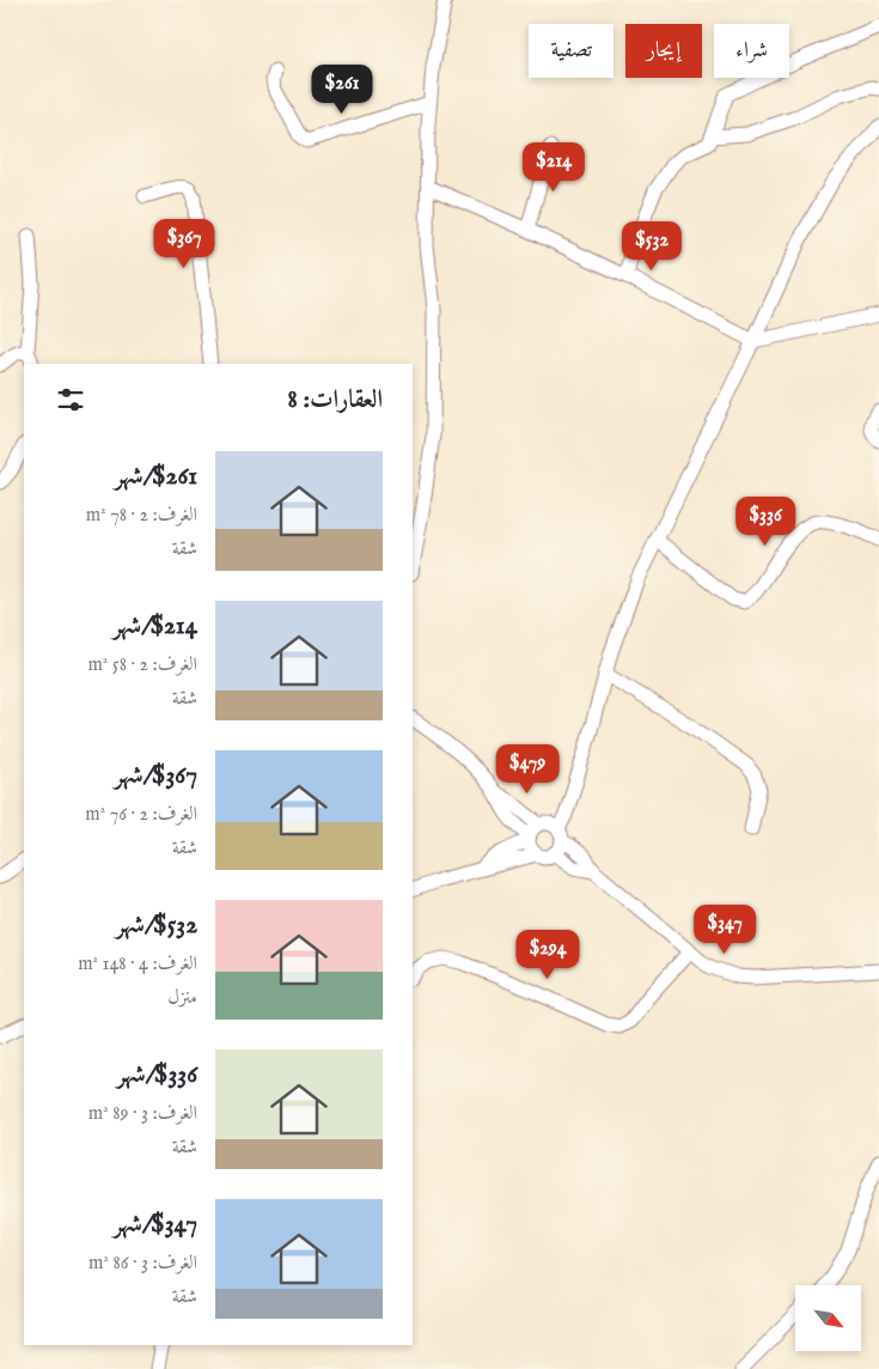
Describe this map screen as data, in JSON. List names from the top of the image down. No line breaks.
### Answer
{"north":"bottom right","page":{"chip":["شراء","إيجار","تصفية"],"price":["$261","$214","$367","$532","$336","$479","$347","$294"],"heading":"العقارات: 8","list":[{"name":"$261/شهر","note":"الغرف: 2 · 78 m² · شقة"},{"name":"$214/شهر","note":"الغرف: 2 · 58 m² · شقة"},{"name":"$367/شهر","note":"الغرف: 2 · 76 m² · شقة"},{"name":"$532/شهر","note":"الغرف: 4 · 148 m² · منزل"},{"name":"$336/شهر","note":"الغرف: 3 · 89 m² · شقة"},{"name":"$347/شهر","note":"الغرف: 3 · 86 m² · شقة"}]}}
